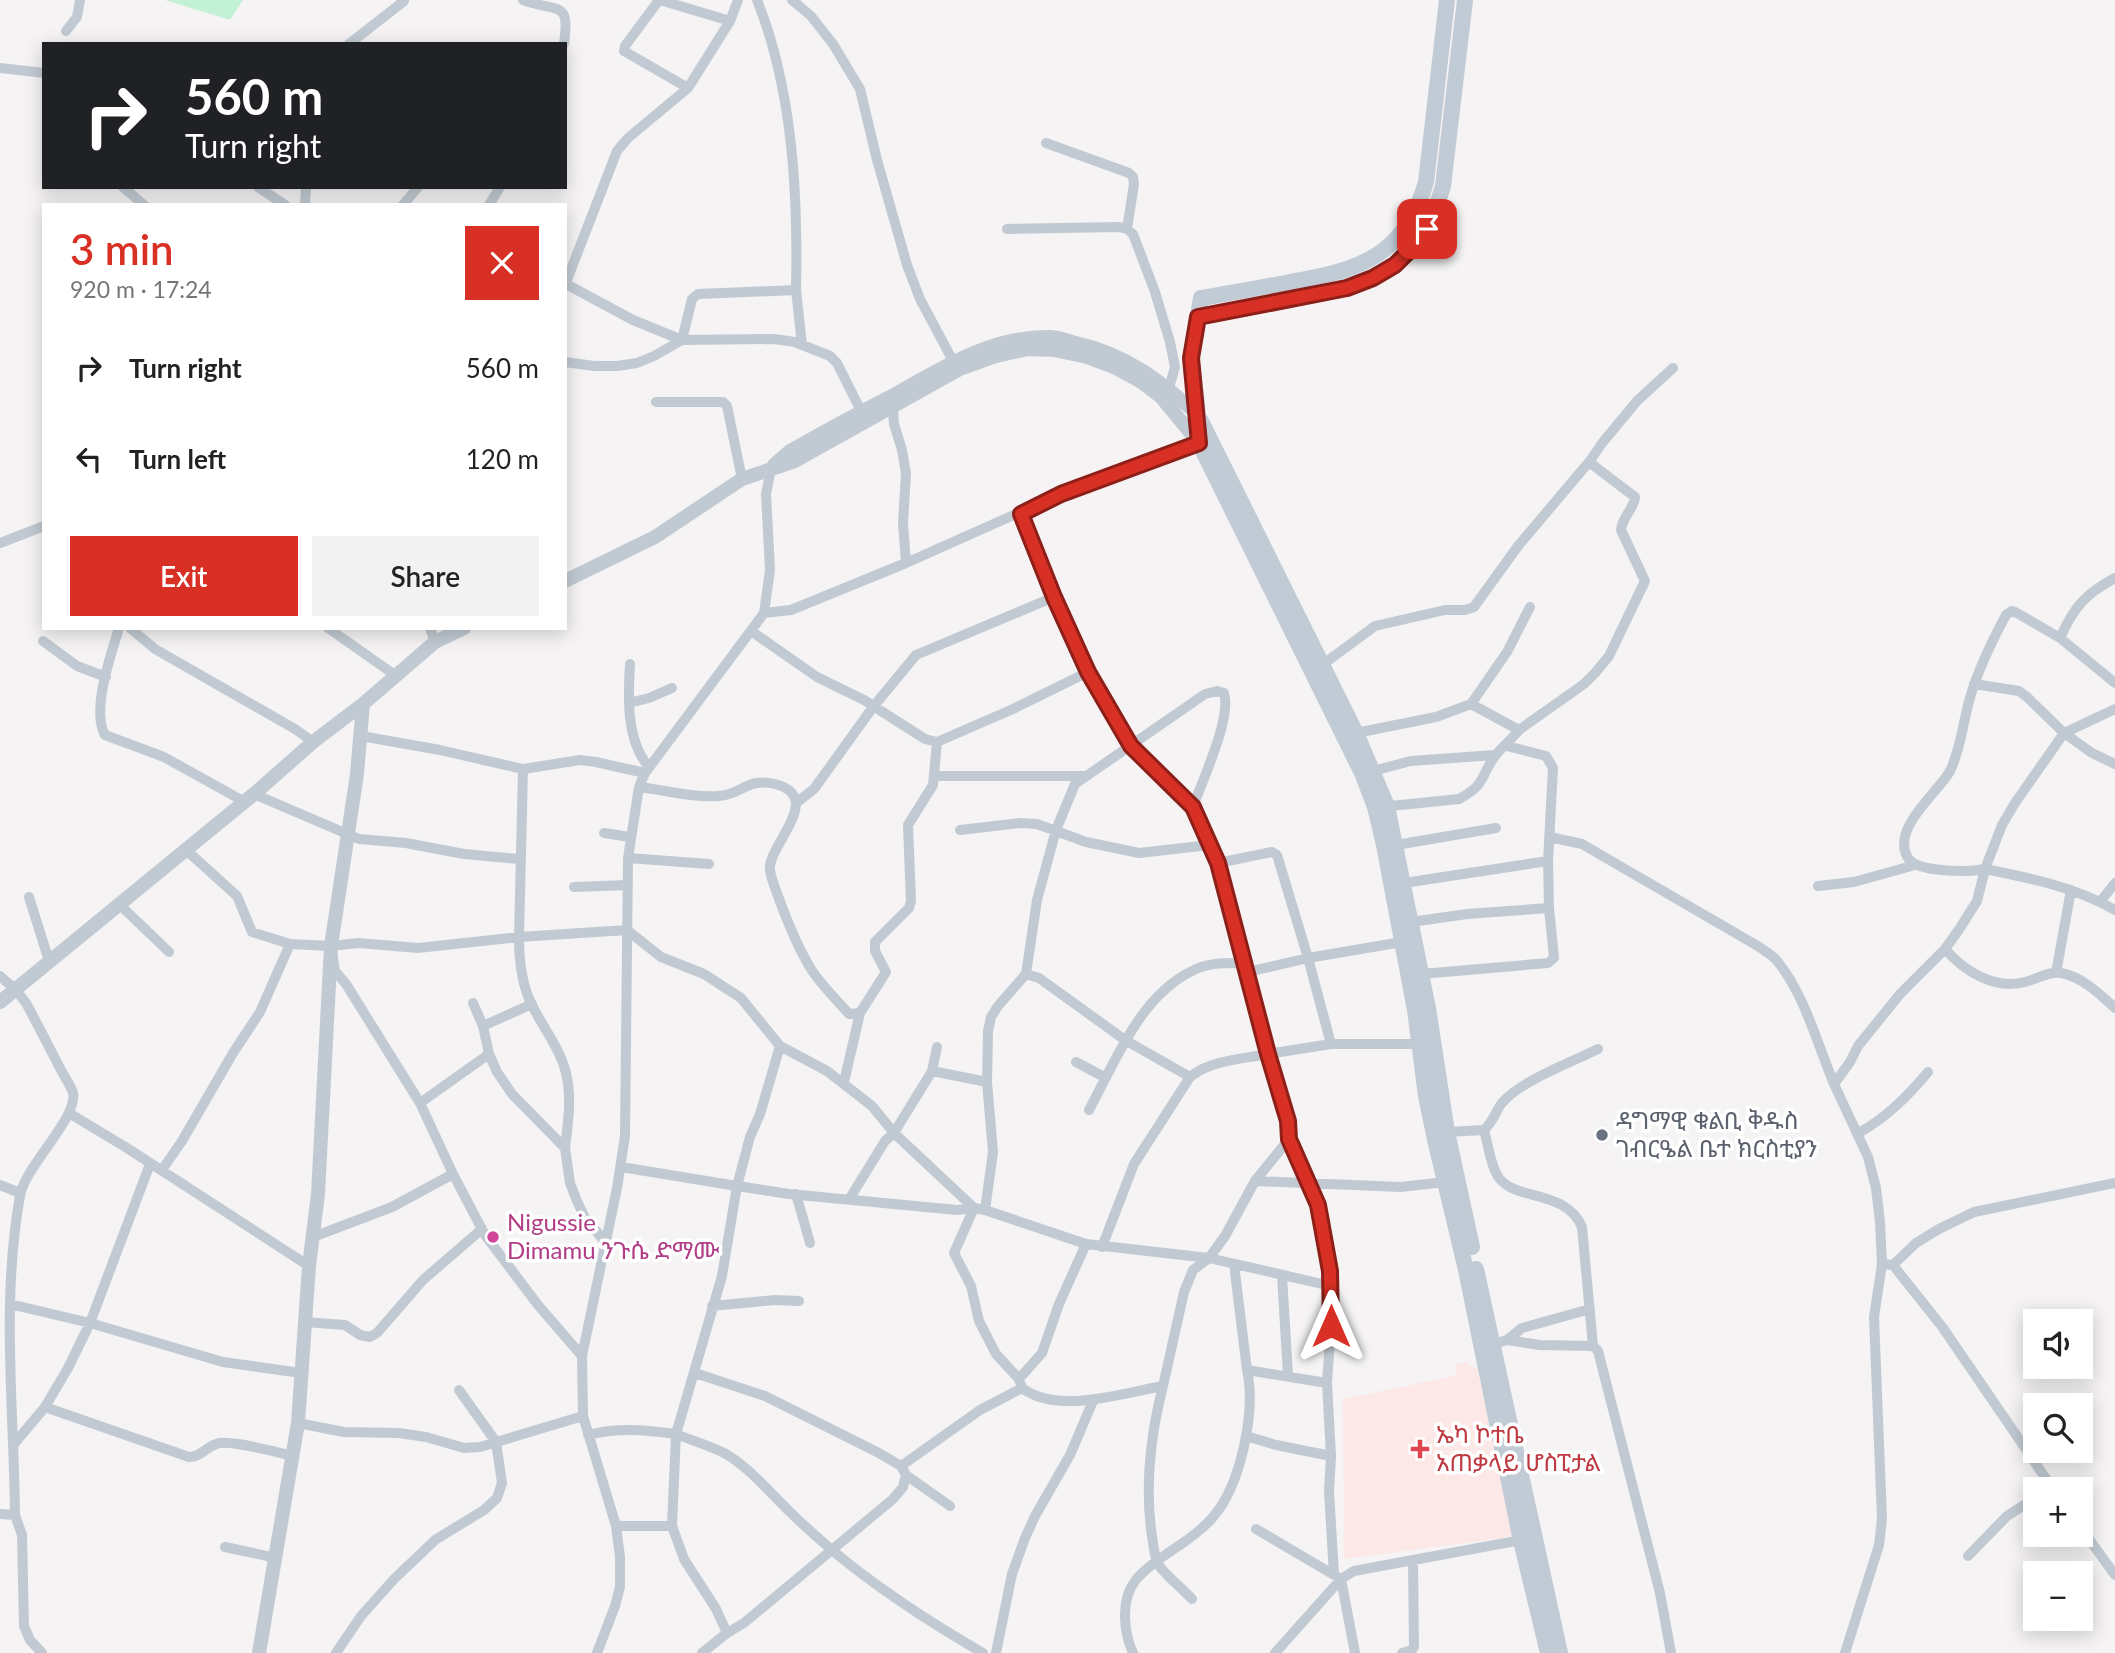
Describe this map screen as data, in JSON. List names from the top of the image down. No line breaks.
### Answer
{"places":{"other":["ዳግማዊ ቁልቢ ቅዱስ ገብርዔል ቤተ ክርስቲያን","Nigussie Dimamu ንጉሴ ድማሙ"],"health":["ኤካ ኮተቤ አጠቃላይ ሆስፒታል"]},"page":{"turn":["560 m","Turn right"],"heading":["3 min","920 m · 17:24"],"list":[{"name":"Turn right","value":"560 m"},{"name":"Turn left","value":"120 m"}],"buttons":["Exit","Share"],"map_buttons":["+","−"]}}
